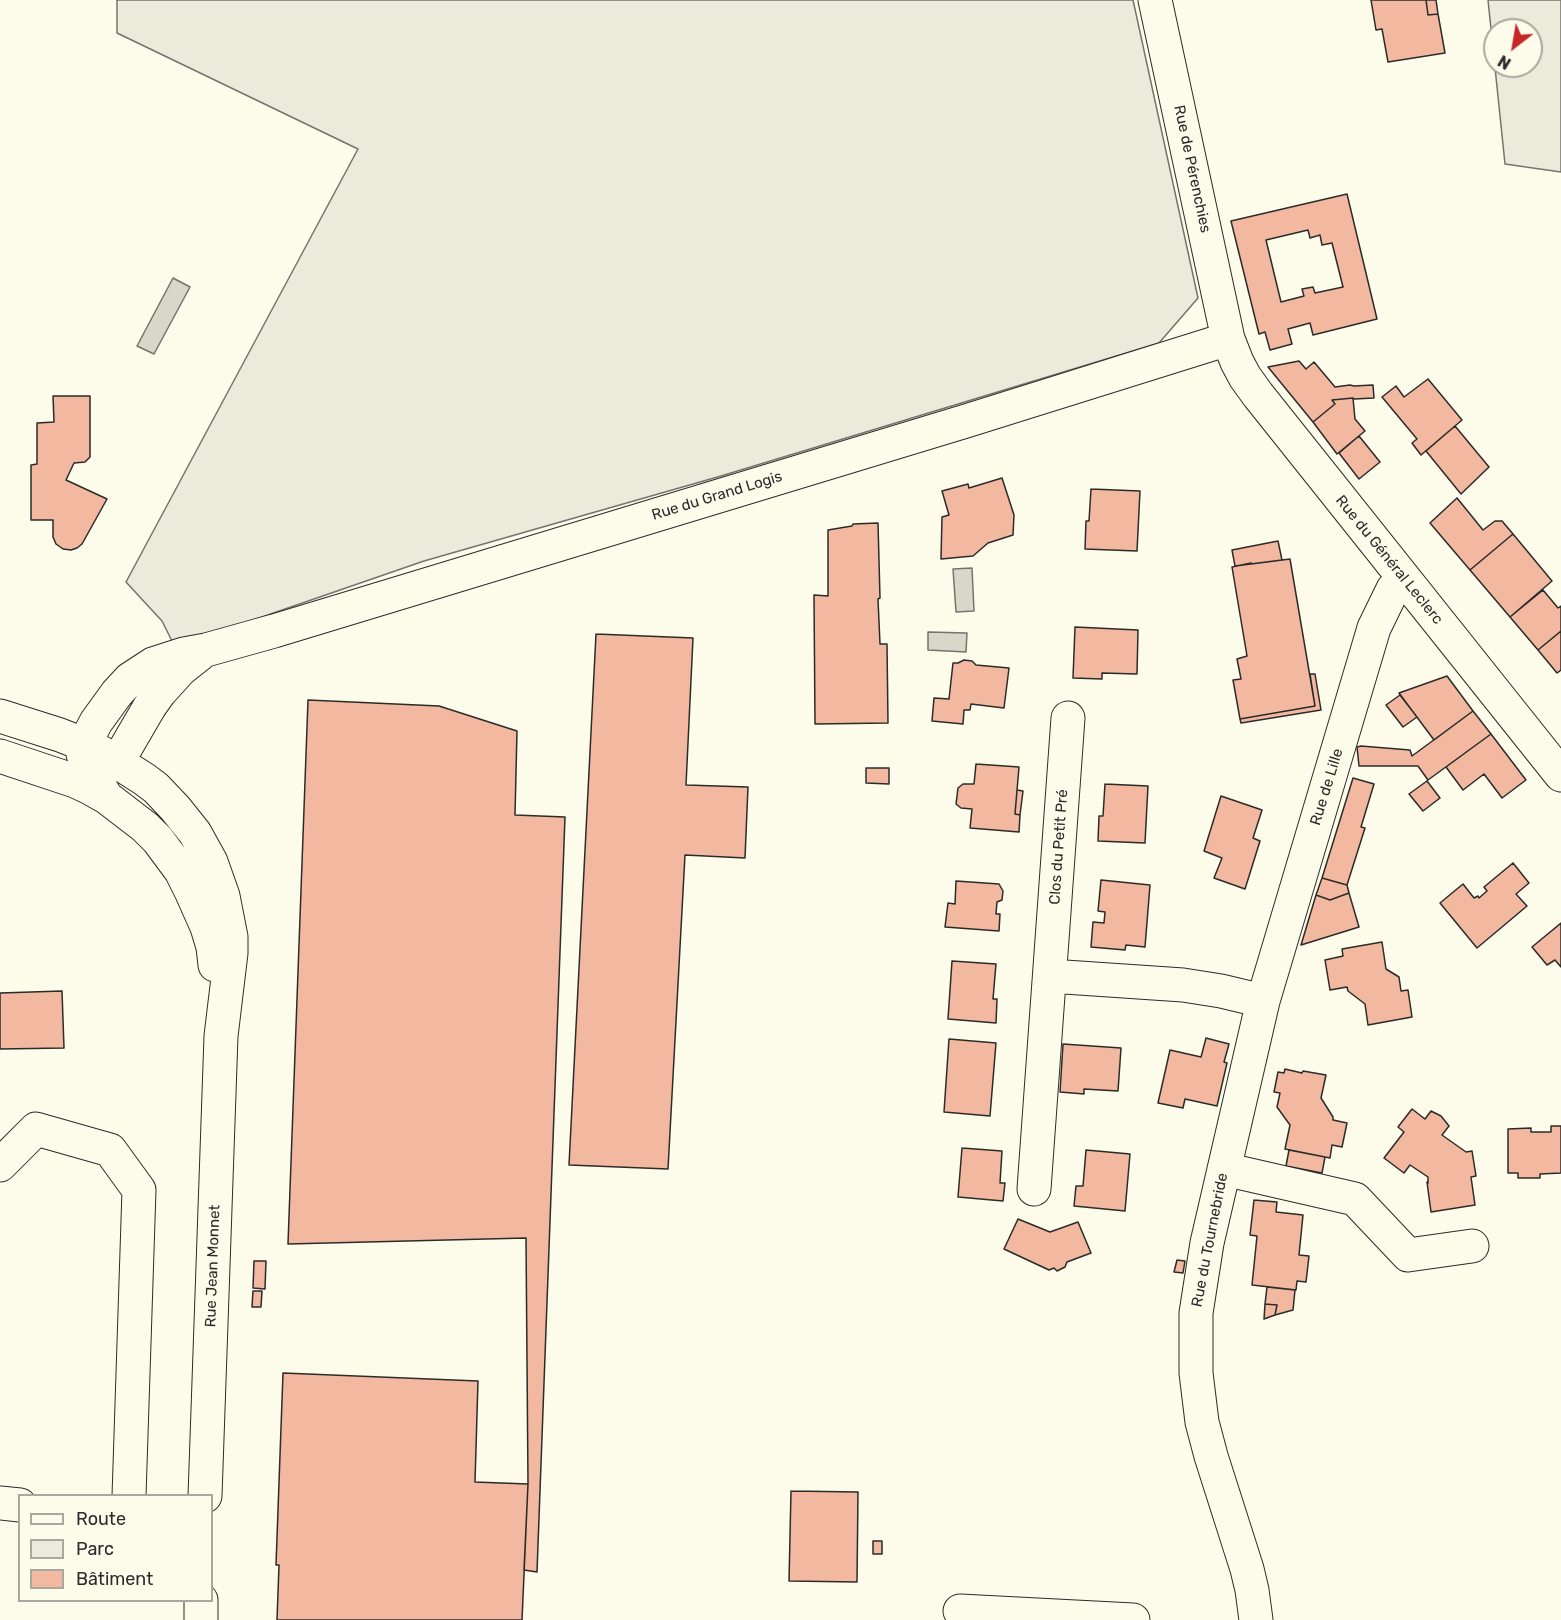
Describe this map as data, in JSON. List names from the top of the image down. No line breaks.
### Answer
{"streets":{"street":["Rue de Pérenchies","Rue du Grand Logis","Rue du Général Leclerc","Rue de Lille","Clos du Petit Pré","Rue du Tournebride","Rue Jean Monnet"]},"crossings":[["Rue de Pérenchies","Rue du Grand Logis"],["Rue de Pérenchies","Rue du Général Leclerc"],["Rue du Grand Logis","Rue du Général Leclerc"],["Rue du Grand Logis","Rue Jean Monnet"],["Rue du Général Leclerc","Rue de Lille"],["Rue de Lille","Rue du Tournebride"]],"legend":["Route","Parc","Bâtiment"],"north":"bottom left"}
